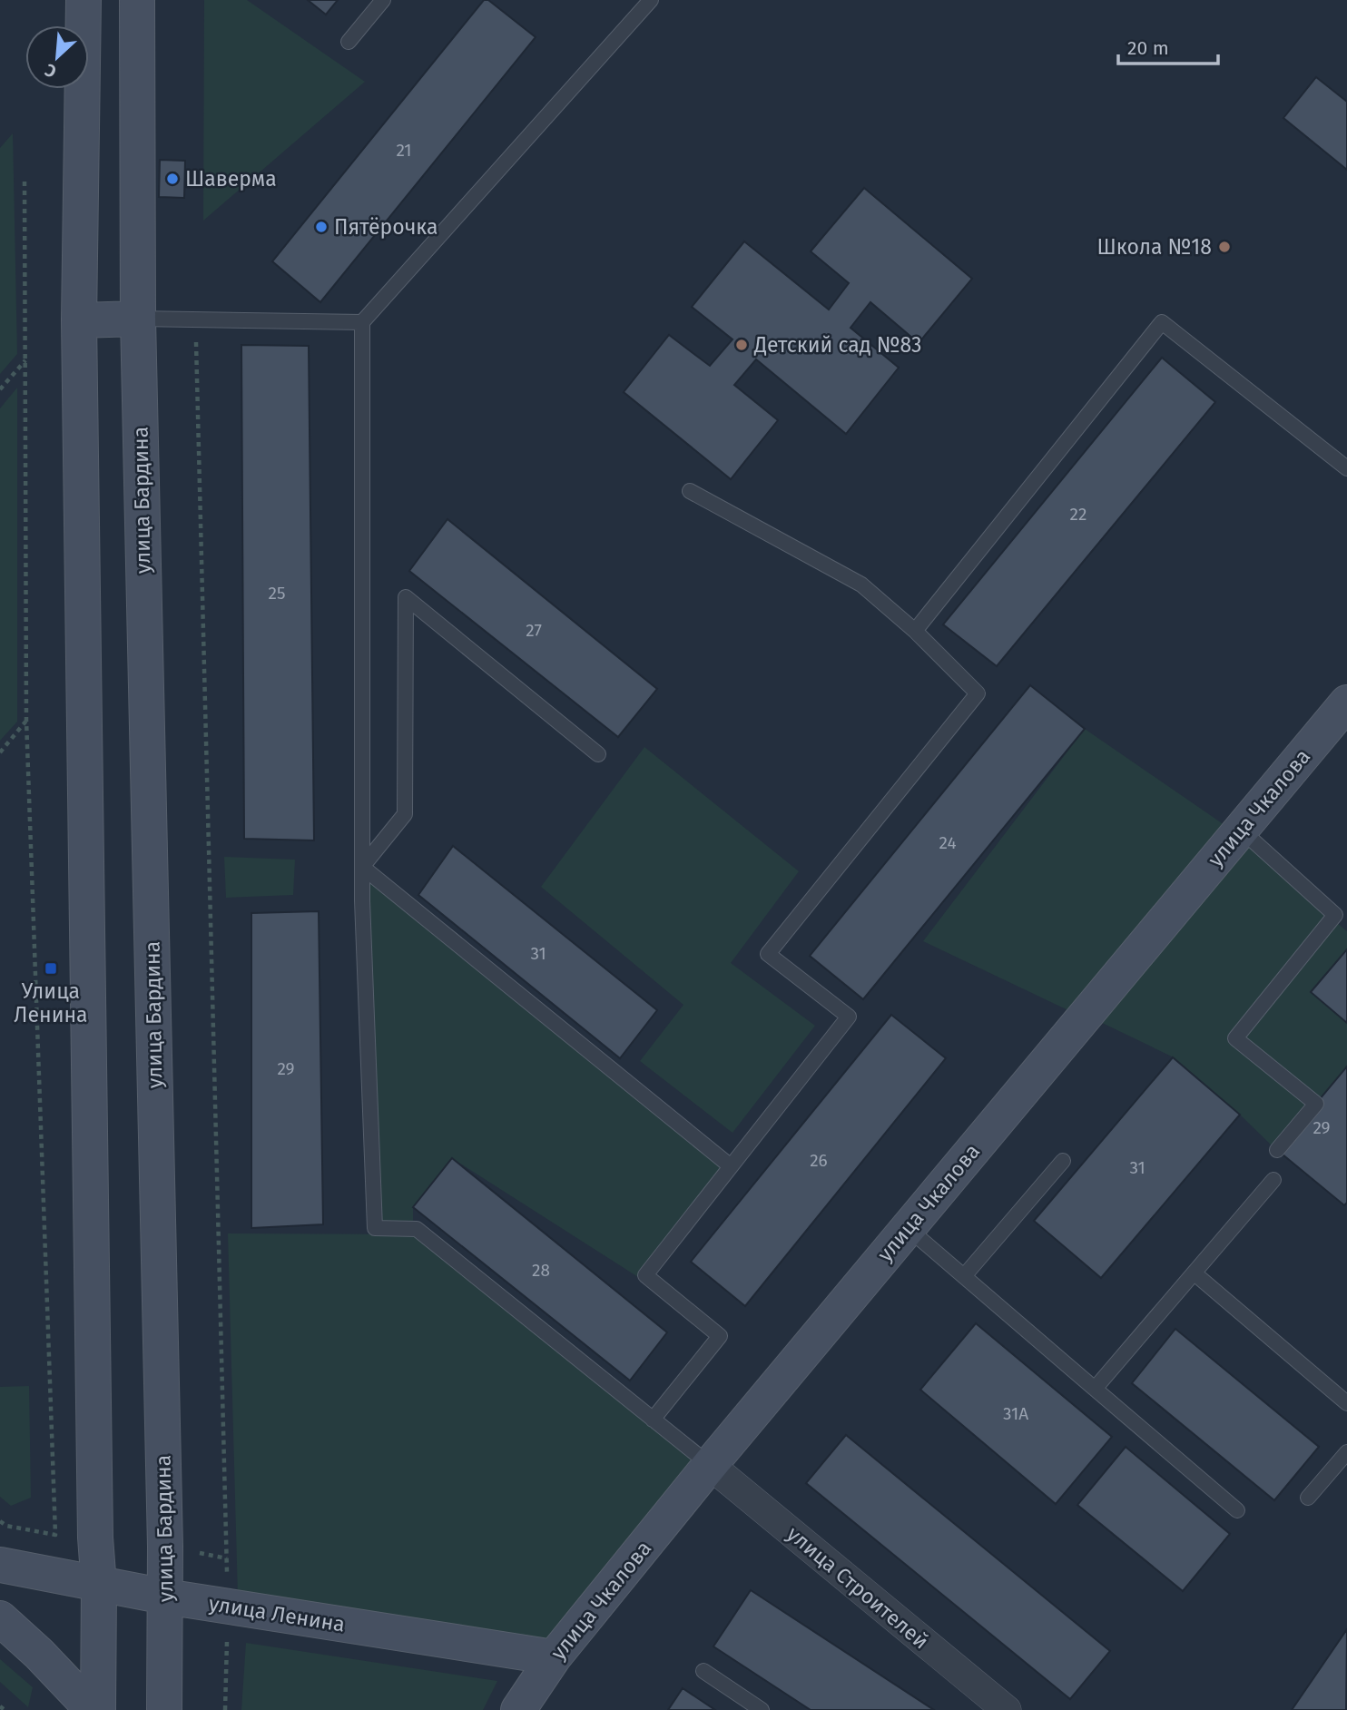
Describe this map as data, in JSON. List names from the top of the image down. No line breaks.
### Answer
{"streets":{"main road":["улица Бардина","улица Чкалова","улица Ленина"],"street":["улица Строителей"]},"crossings":[["улица Бардина","улица Ленина"],["улица Чкалова","улица Строителей"],["улица Чкалова","улица Ленина"]],"places":{"other":["Шаверма","Пятёрочка","Школа №18","Детский сад №83"],"transit":["Улица Ленина"]},"house_numbers":["21","22","25","27","24","31","29","29","26","31","28","31А"],"scale_bar":"20 m","north":"bottom left"}
